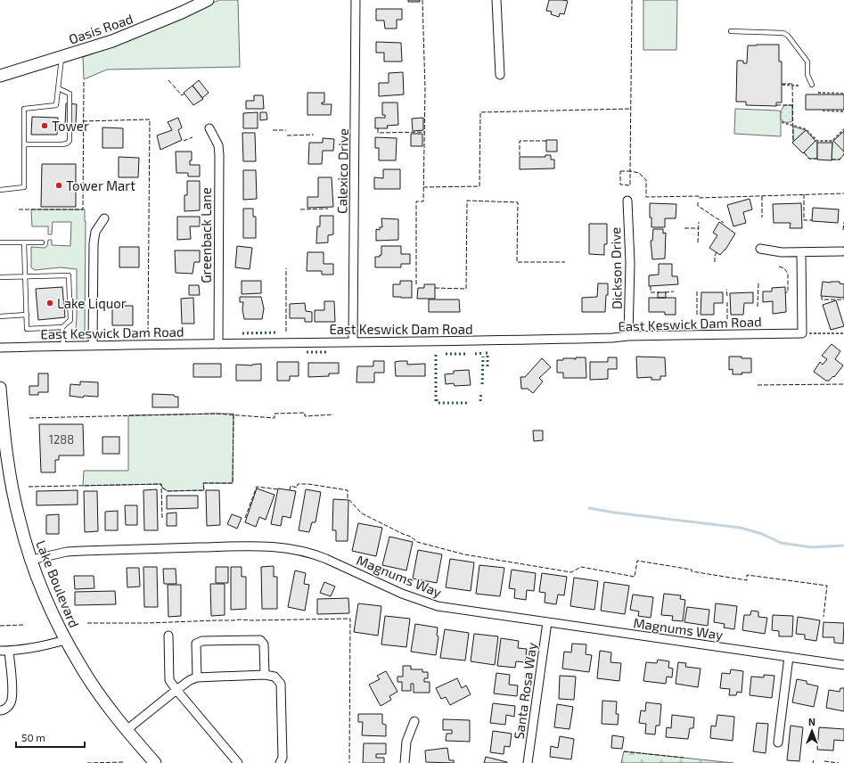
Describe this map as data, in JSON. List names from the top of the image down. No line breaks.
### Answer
{"streets":{"main road":["Oasis Road","Lake Boulevard"],"street":["Calexico Drive","Greenback Lane","Dickson Drive","East Keswick Dam Road","Magnums Way","Santa Rosa Way"]},"crossings":[["Calexico Drive","East Keswick Dam Road"],["Greenback Lane","East Keswick Dam Road"],["Dickson Drive","East Keswick Dam Road"],["Magnums Way","Lake Boulevard"],["Magnums Way","Santa Rosa Way"]],"places":["Tower","Tower Mart","Lake Liquor"],"house_numbers":["1288"],"scale_bar":"50 m","north":"top"}
